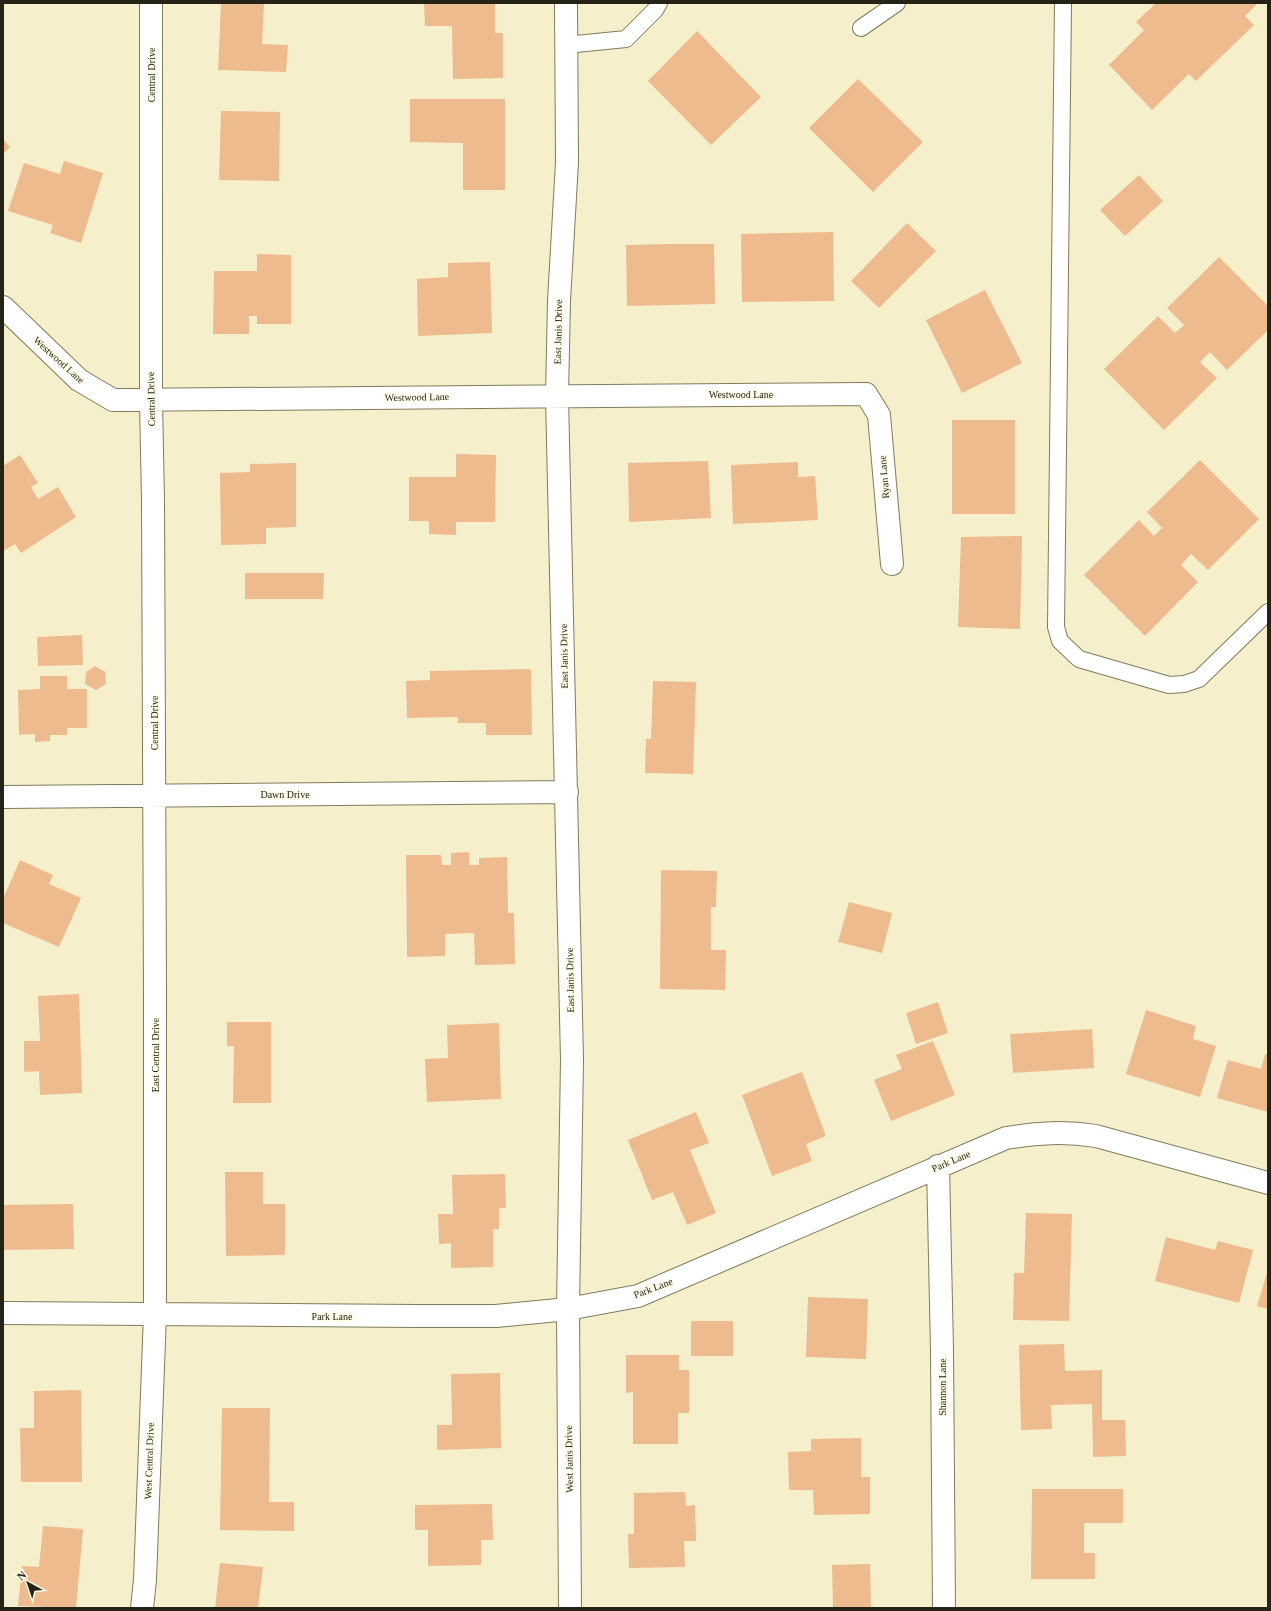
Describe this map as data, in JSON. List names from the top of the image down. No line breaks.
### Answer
{"streets":{"street":["Central Drive","East Janis Drive","Westwood Lane","Ryan Lane","Dawn Drive","East Central Drive","Park Lane","Shannon Lane","West Janis Drive","West Central Drive"]},"crossings":[["Central Drive","Westwood Lane"],["Central Drive","Dawn Drive"],["Central Drive","East Central Drive"],["East Janis Drive","Westwood Lane"],["East Janis Drive","Dawn Drive"],["East Janis Drive","Park Lane"],["East Janis Drive","West Janis Drive"],["Westwood Lane","Ryan Lane"],["Dawn Drive","East Central Drive"],["East Central Drive","Park Lane"],["East Central Drive","West Central Drive"],["Park Lane","Shannon Lane"],["Park Lane","West Janis Drive"],["Park Lane","West Central Drive"]],"north":"top left"}
